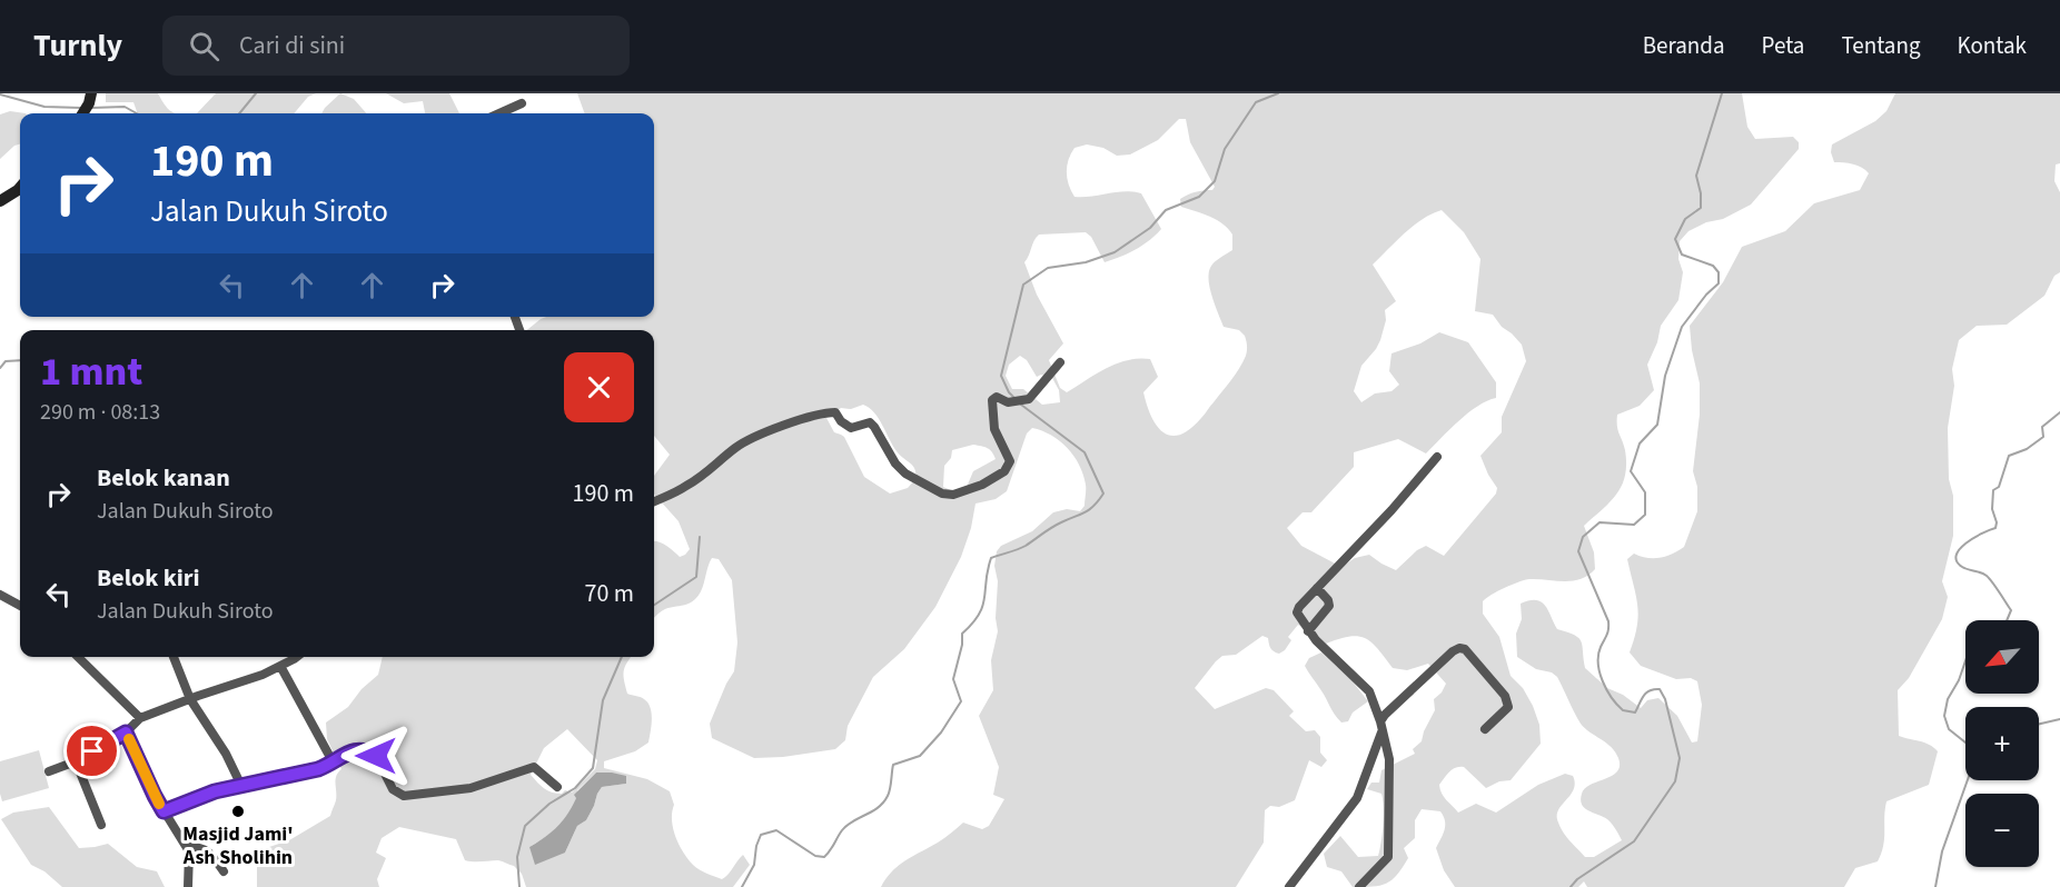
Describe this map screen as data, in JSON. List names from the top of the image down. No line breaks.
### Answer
{"places":["Masjid Jami' Ash Sholihin"],"north":"bottom left","page":{"header":"Turnly","search":"Cari di sini","nav":["Beranda","Peta","Tentang","Kontak"],"turn":["190 m","Jalan Dukuh Siroto"],"heading":["1 mnt","290 m · 08:13"],"list":[{"name":"Belok kanan","note":"Jalan Dukuh Siroto","value":"190 m"},{"name":"Belok kiri","note":"Jalan Dukuh Siroto","value":"70 m"}],"map_buttons":["+","−"]}}
